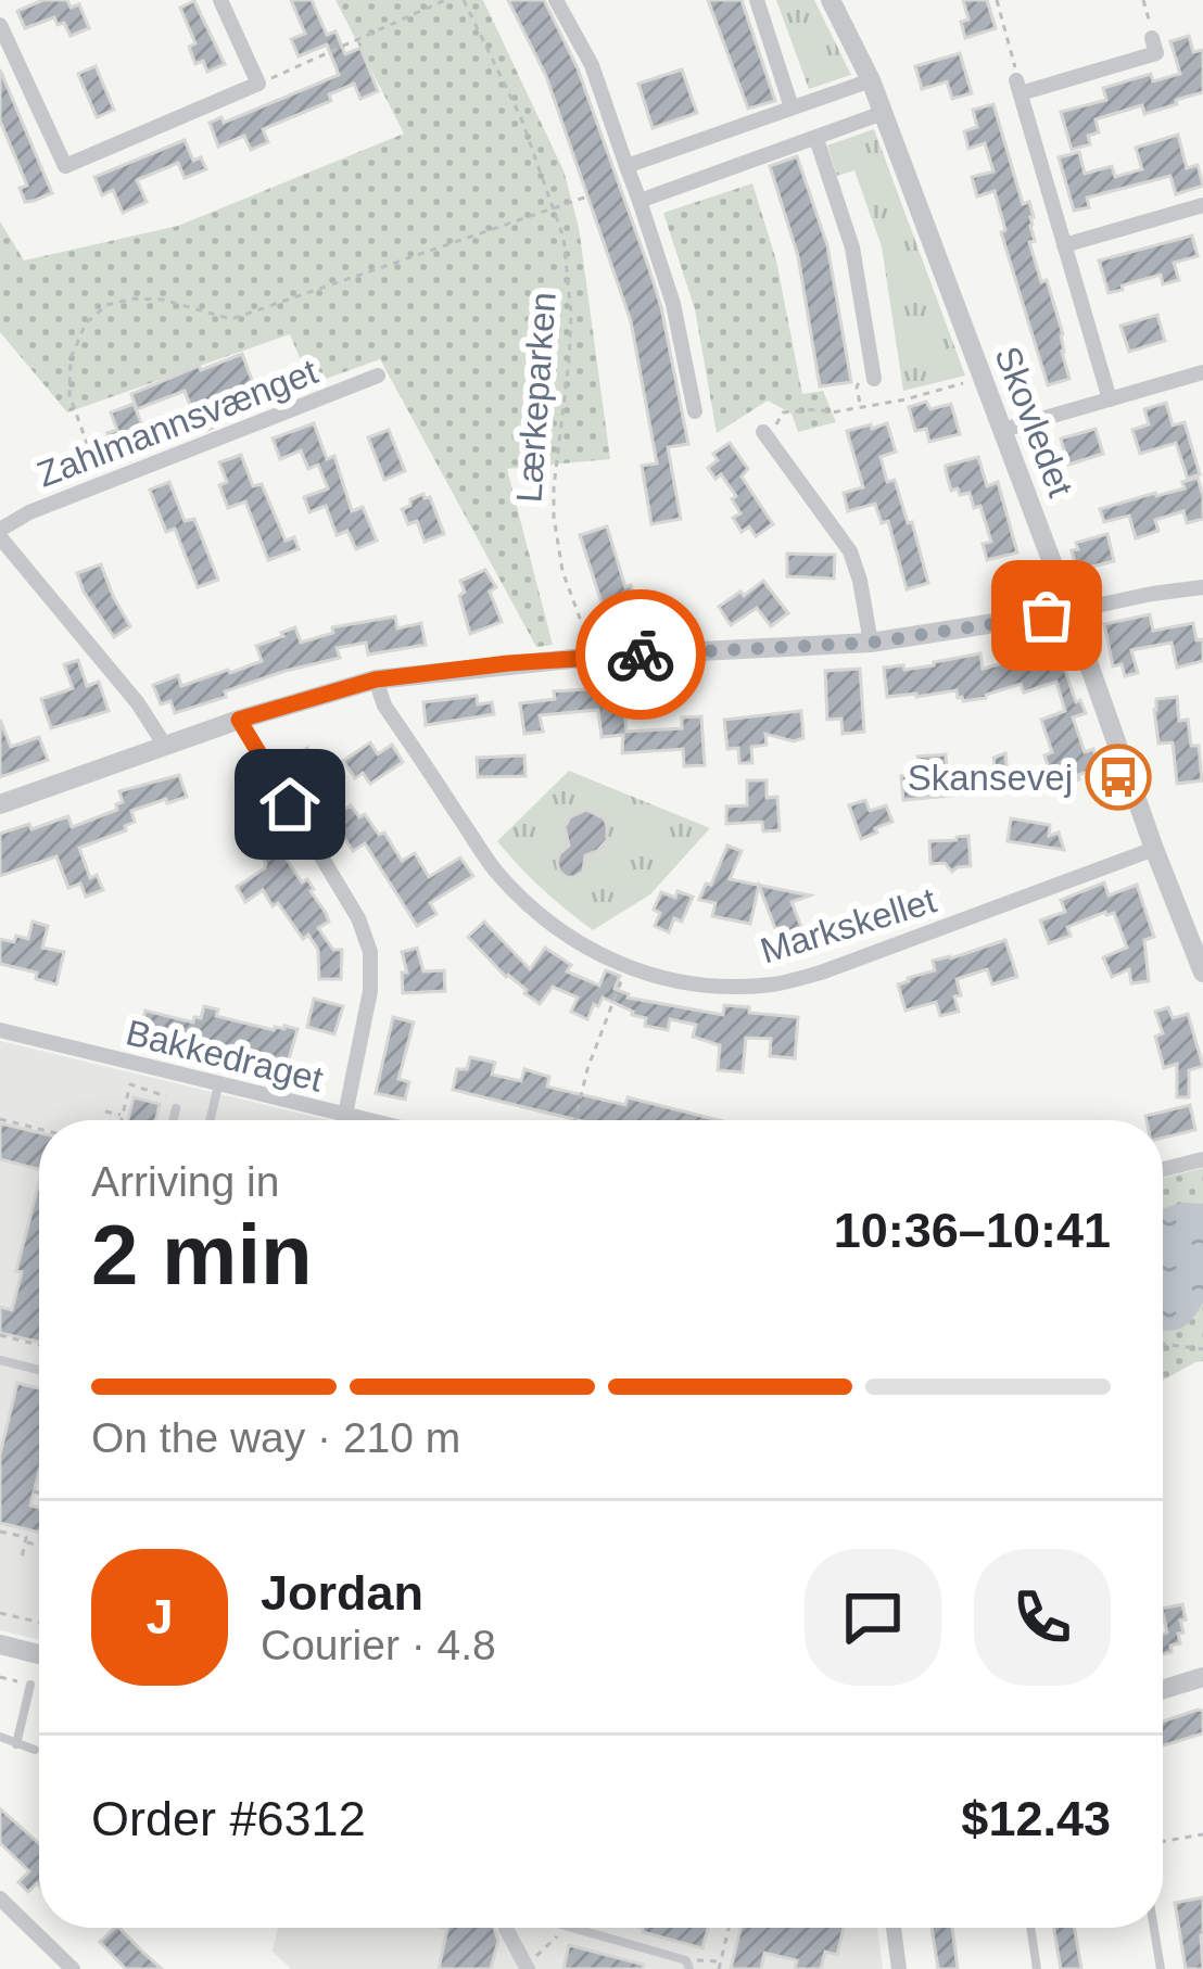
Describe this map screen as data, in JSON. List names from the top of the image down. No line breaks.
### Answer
{"streets":{"street":["Skovledet","Zahlmannsvænget","Markskellet","Bakkedraget"],"path":["Lærkeparken"]},"crossings":[["Skovledet","Markskellet"]],"places":{"bus stop":["Skansevej"]},"page":{"heading":["2 min","Arriving in","10:36–10:41"],"panel":["Jordan","Courier · 4.8","Order #6312","$12.43"],"bar":"On the way · 210 m","round":"J"}}
